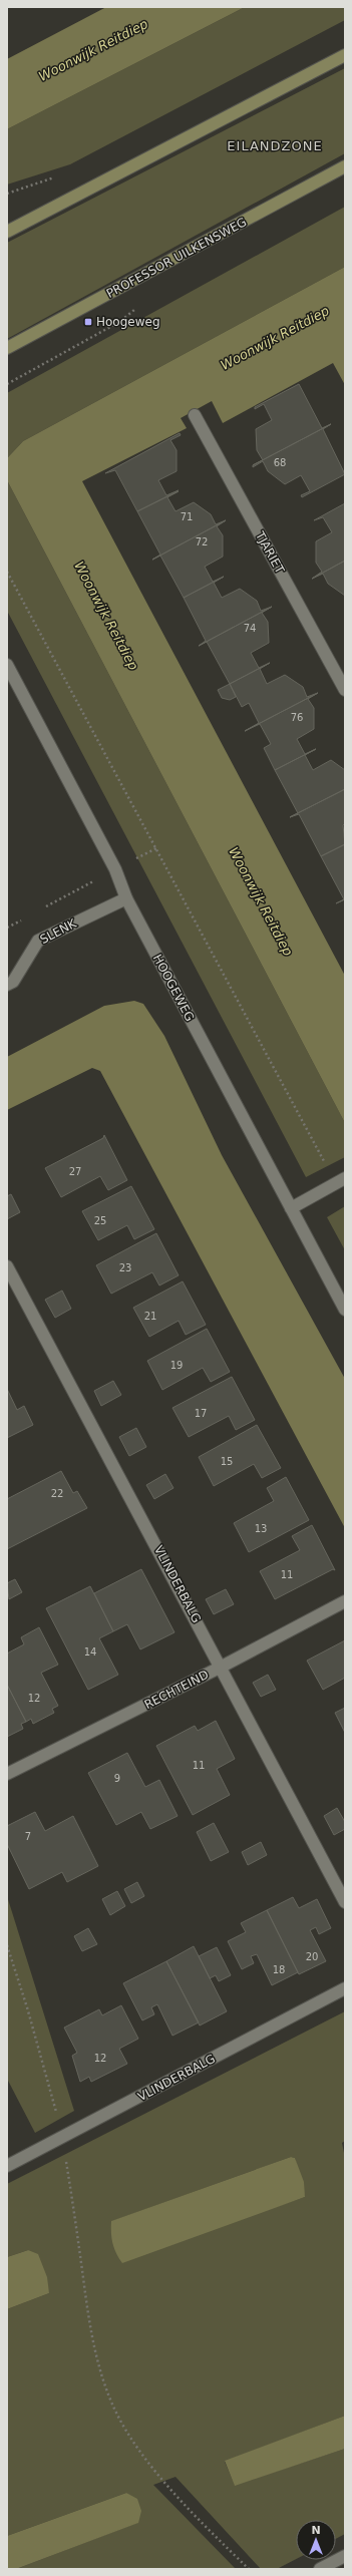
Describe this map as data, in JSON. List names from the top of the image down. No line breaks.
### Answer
{"streets":{"street":["PROFESSOR UILKENSWEG","TJARIET","SLENK","HOOGEWEG","VLINDERBALG","RECHTEIND"]},"crossings":[["SLENK","HOOGEWEG"],["VLINDERBALG","RECHTEIND"]],"districts":["EILANDZONE"],"water":["Woonwijk Reitdiep"],"places":{"transit":["Hoogeweg"]},"house_numbers":["68","71","72","74","76","27","25","23","21","19","17","15","22","13","11","14","12","11","9","7","20","18","12"],"north":"top"}
